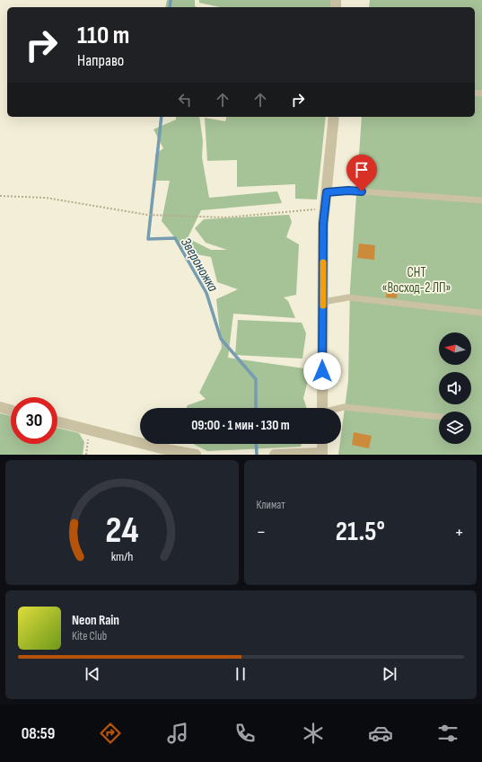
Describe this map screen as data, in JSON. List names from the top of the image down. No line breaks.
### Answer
{"water":["Звероножка"],"parks":["СНТ «Восход-2 ЛП»"],"north":"left","page":{"turn":["110 m","Направо"],"limit":"30","trip":"09:00 · 1 мин · 130 m","tile":"Климат","heat":["−","21.5°","+"],"song":["Neon Rain","Kite Club"],"tabs":"08:59","gauge":["24","km/h"]}}
